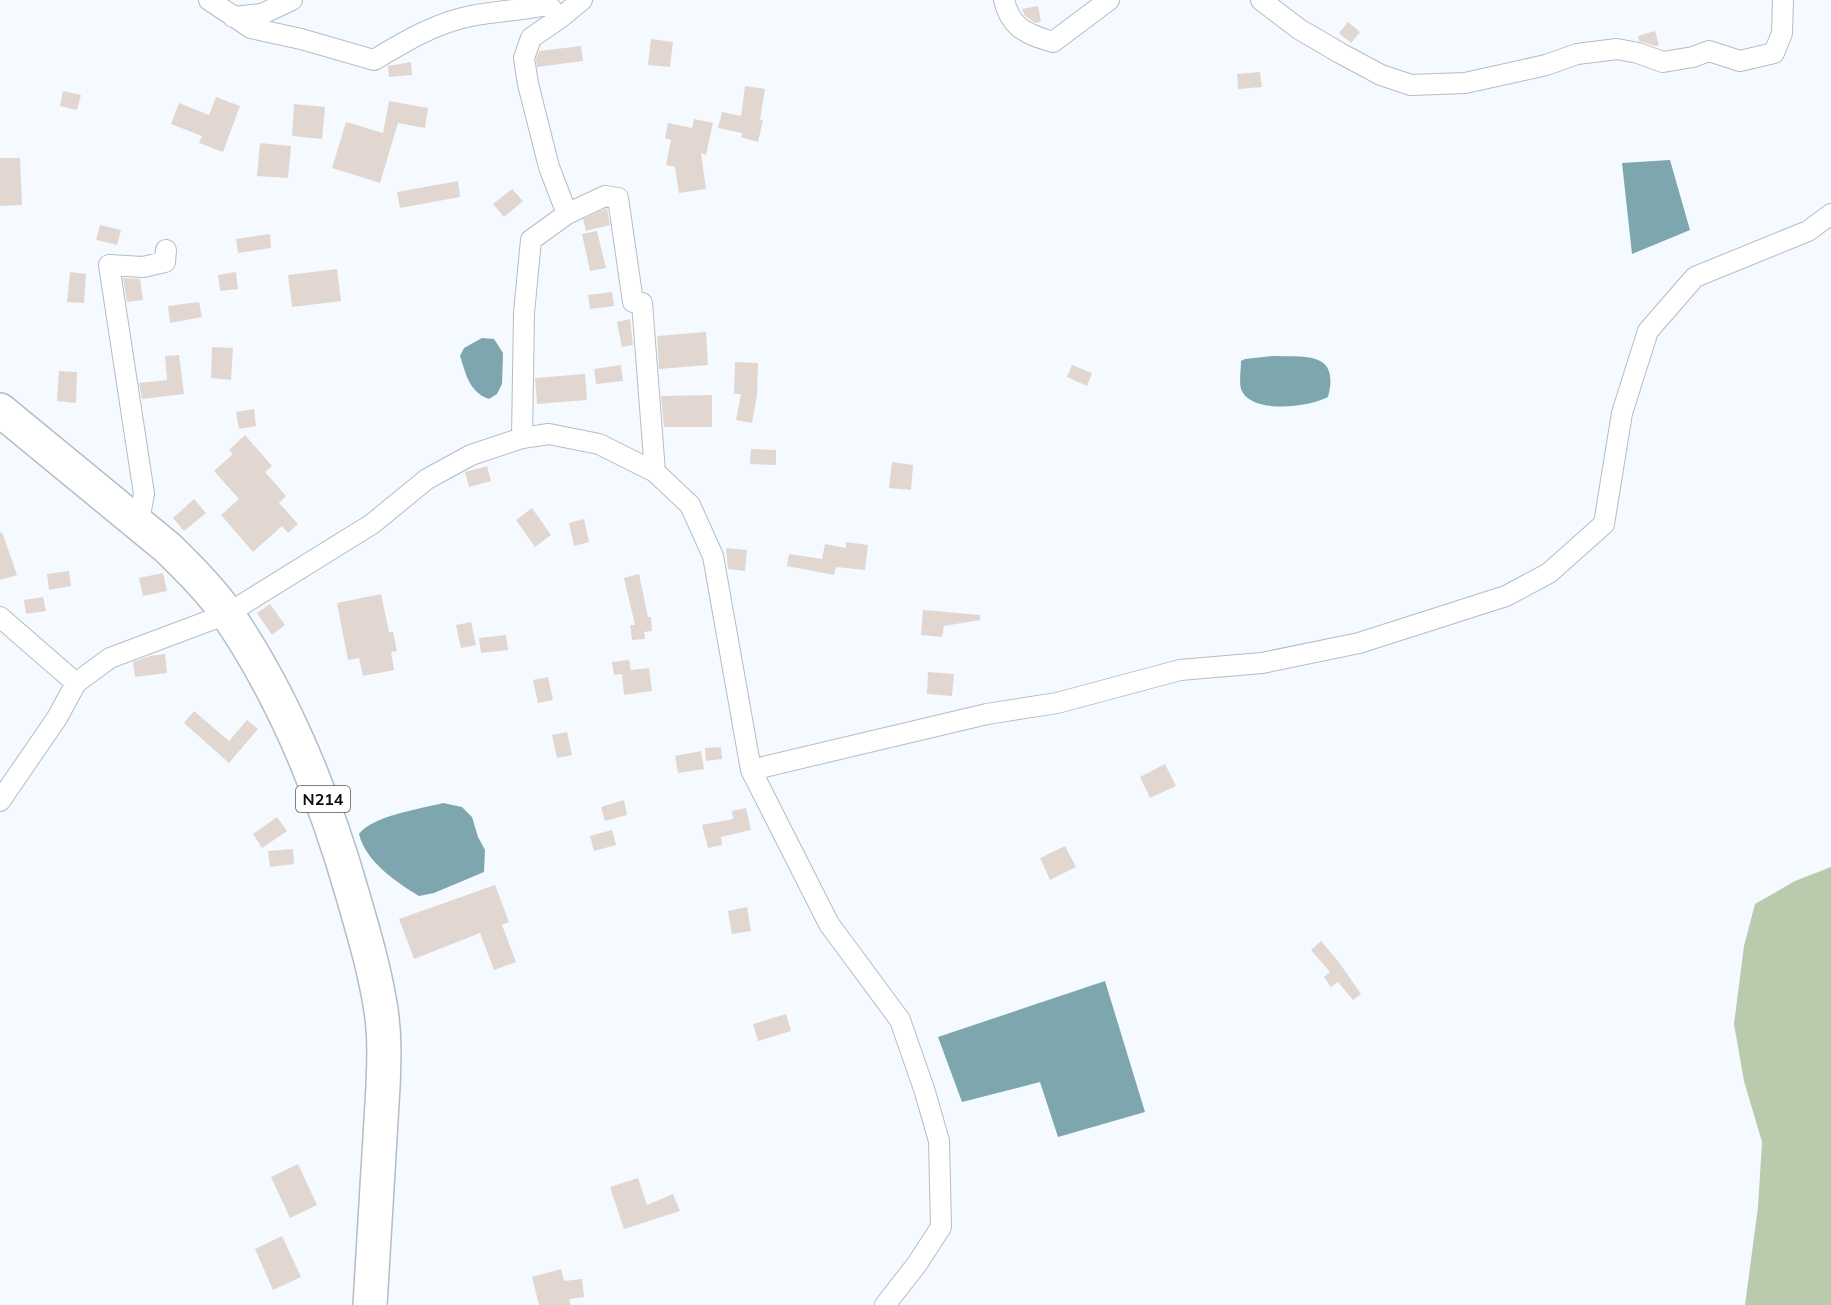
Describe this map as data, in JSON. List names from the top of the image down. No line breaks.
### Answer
{"streets":{"highway":["N214"]}}
